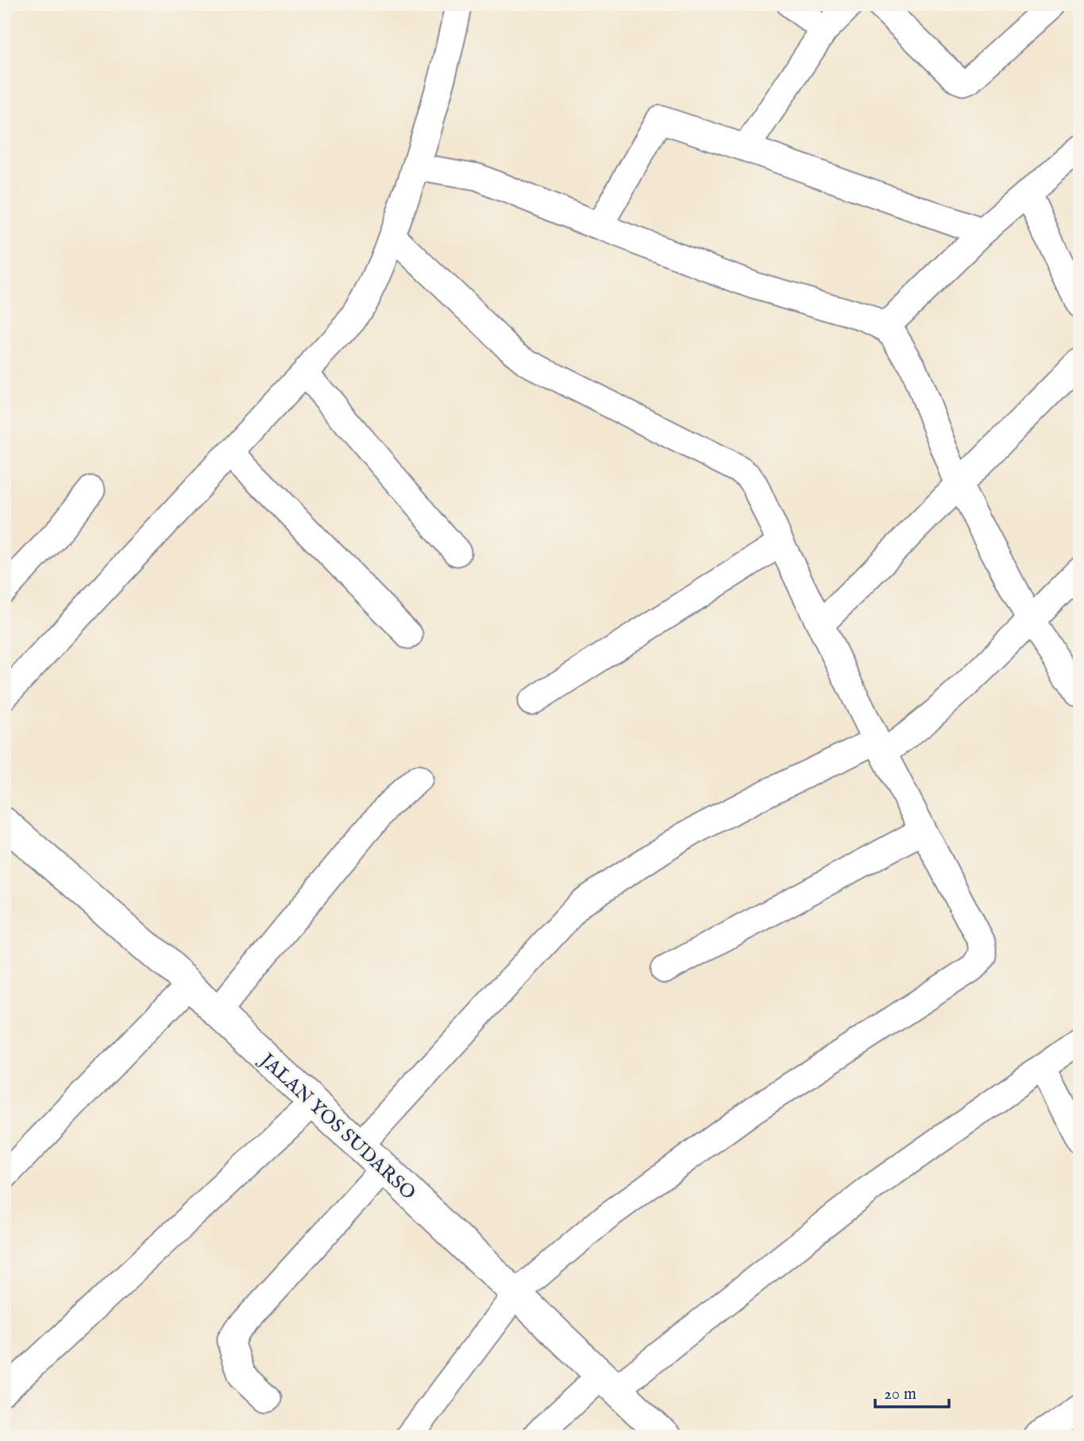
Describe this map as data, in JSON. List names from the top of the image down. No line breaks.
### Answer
{"streets":{"highway":["JALAN YOS SUDARSO"]},"scale_bar":"20 m"}
